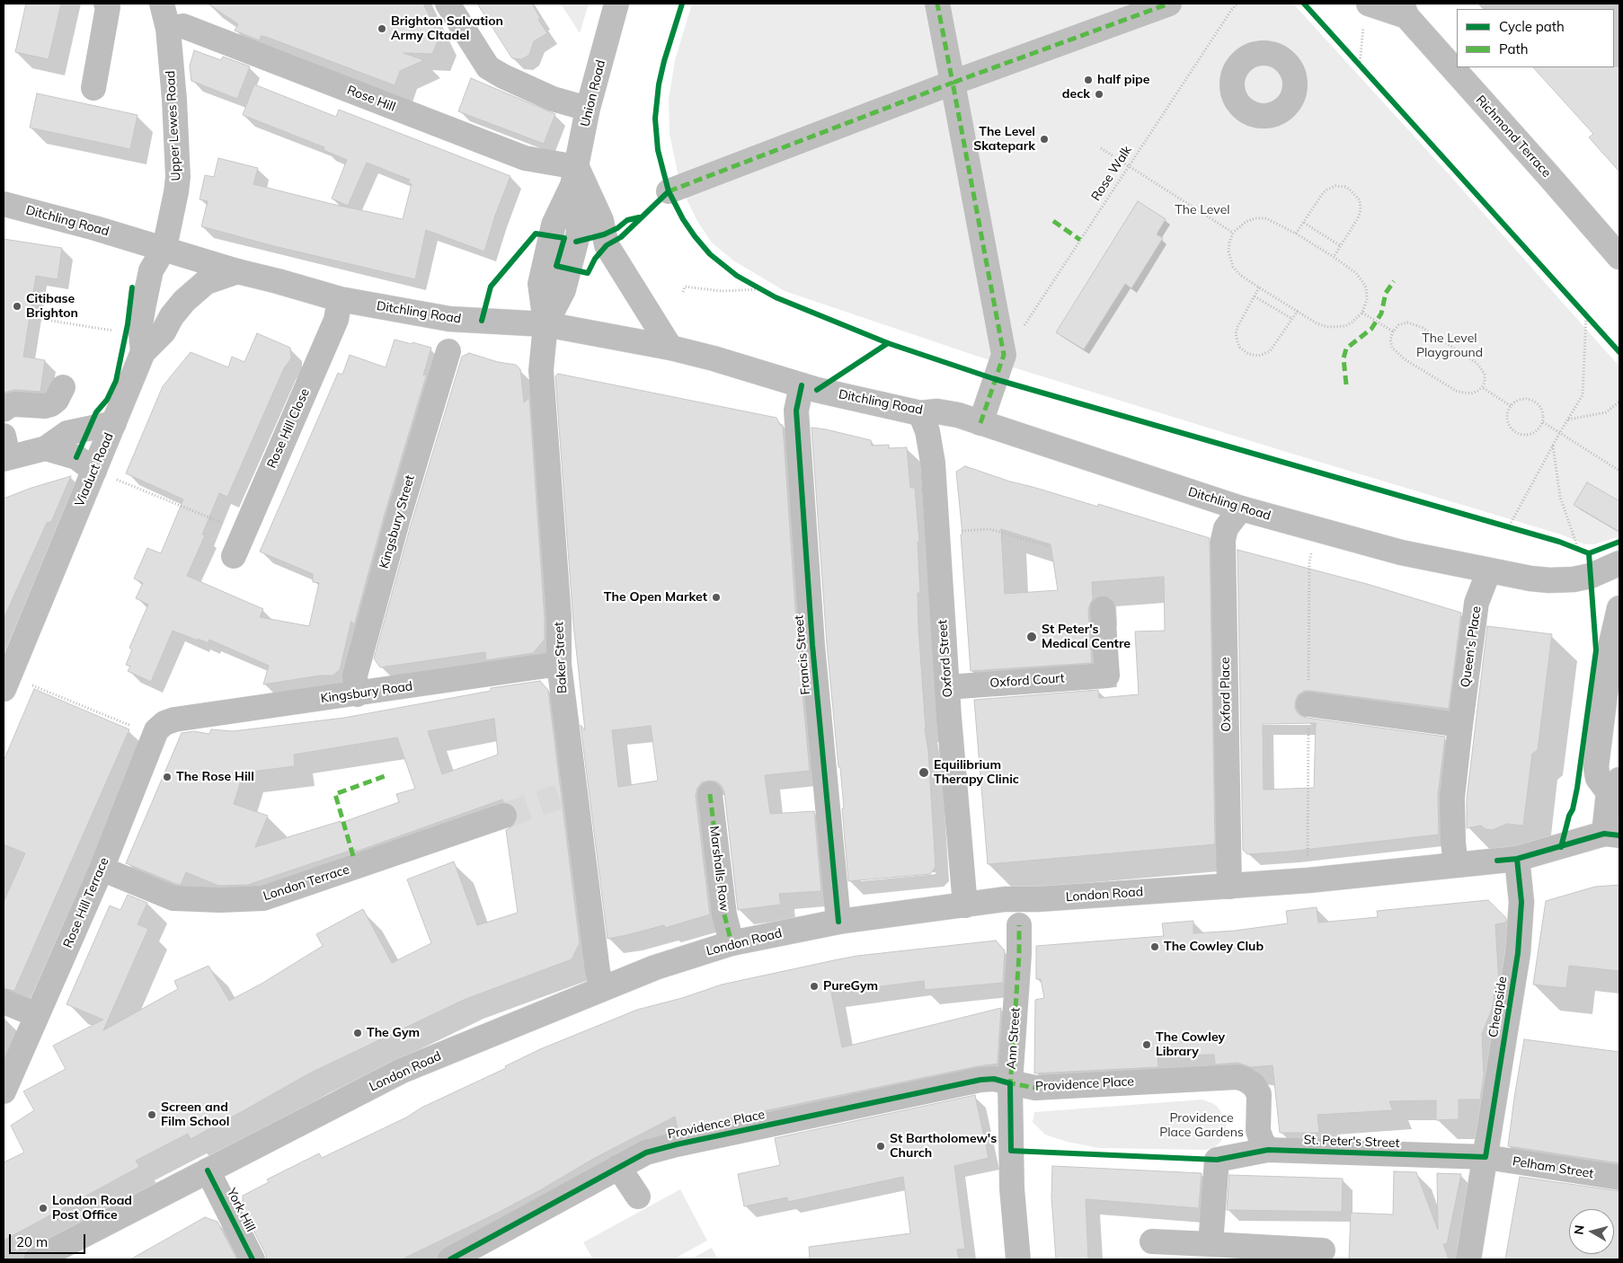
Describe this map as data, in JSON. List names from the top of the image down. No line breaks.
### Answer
{"streets":{"main road":["Union Road","Rose Hill","Upper Lewes Road","Richmond Terrace","Ditchling Road","Rose Hill Close","Viaduct Road","Kingsbury Street","Queen's Place","Francis Street","Baker Street","Oxford Street","Oxford Court","Kingsbury Road","Oxford Place","Marshalls Row","London Terrace","London Road","Rose Hill Terrace","Cheapside","Ann Street","Providence Place","St. Peter's Street","Pelham Street","York Hill"],"path":["Rose Walk"]},"crossings":[["Union Road","Rose Hill"],["Union Road","Ditchling Road"],["Union Road","Baker Street"],["Rose Hill","Upper Lewes Road"],["Upper Lewes Road","Ditchling Road"],["Upper Lewes Road","Viaduct Road"],["Ditchling Road","Rose Hill Close"],["Ditchling Road","Viaduct Road"],["Ditchling Road","Queen's Place"],["Ditchling Road","Francis Street"],["Ditchling Road","Baker Street"],["Ditchling Road","Oxford Street"],["Ditchling Road","Oxford Place"],["Kingsbury Street","Kingsbury Road"],["Queen's Place","London Road"],["Francis Street","London Road"],["Baker Street","Kingsbury Road"],["Baker Street","London Road"],["Oxford Street","Oxford Court"],["Oxford Street","London Road"],["Kingsbury Road","Rose Hill Terrace"],["Oxford Place","London Road"],["Marshalls Row","London Road"],["London Terrace","Rose Hill Terrace"],["London Road","Cheapside"],["London Road","York Hill"],["Cheapside","St. Peter's Street"],["Cheapside","Pelham Street"],["Ann Street","Providence Place"],["Providence Place","St. Peter's Street"],["St. Peter's Street","Pelham Street"]],"parks":["The Level","The Level Playground","Providence Place Gardens"],"places":["Brighton Salvation Army CItadel","half pipe","deck","The Level Skatepark","Citibase Brighton","The Open Market","St Peter's Medical Centre","Equilibrium Therapy Clinic","The Rose Hill","The Cowley Club","PureGym","The Gym","The Cowley Library","Screen and Film School","St Bartholomew's Church","London Road Post Office"],"legend":["Cycle path","Path"],"scale_bar":"20 m","north":"left"}
